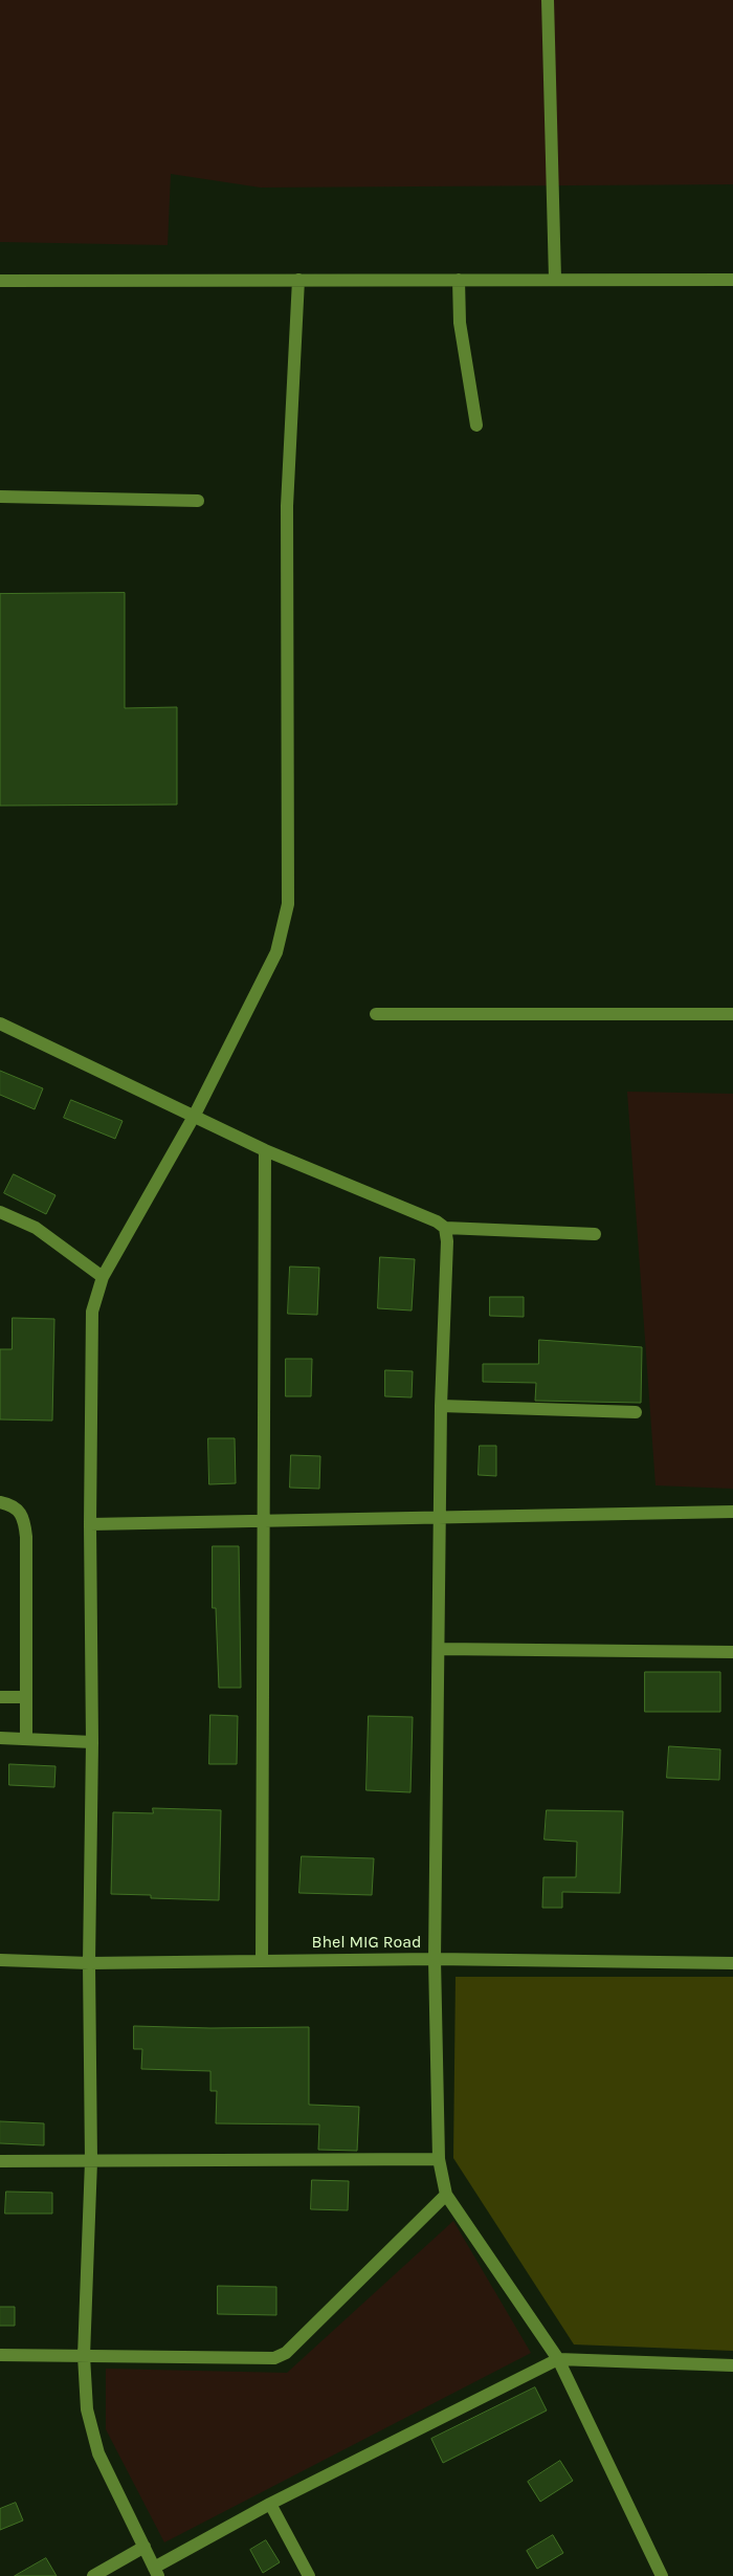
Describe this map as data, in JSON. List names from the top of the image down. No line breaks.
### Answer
{"streets":{"street":["Bhel MIG Road"]}}
